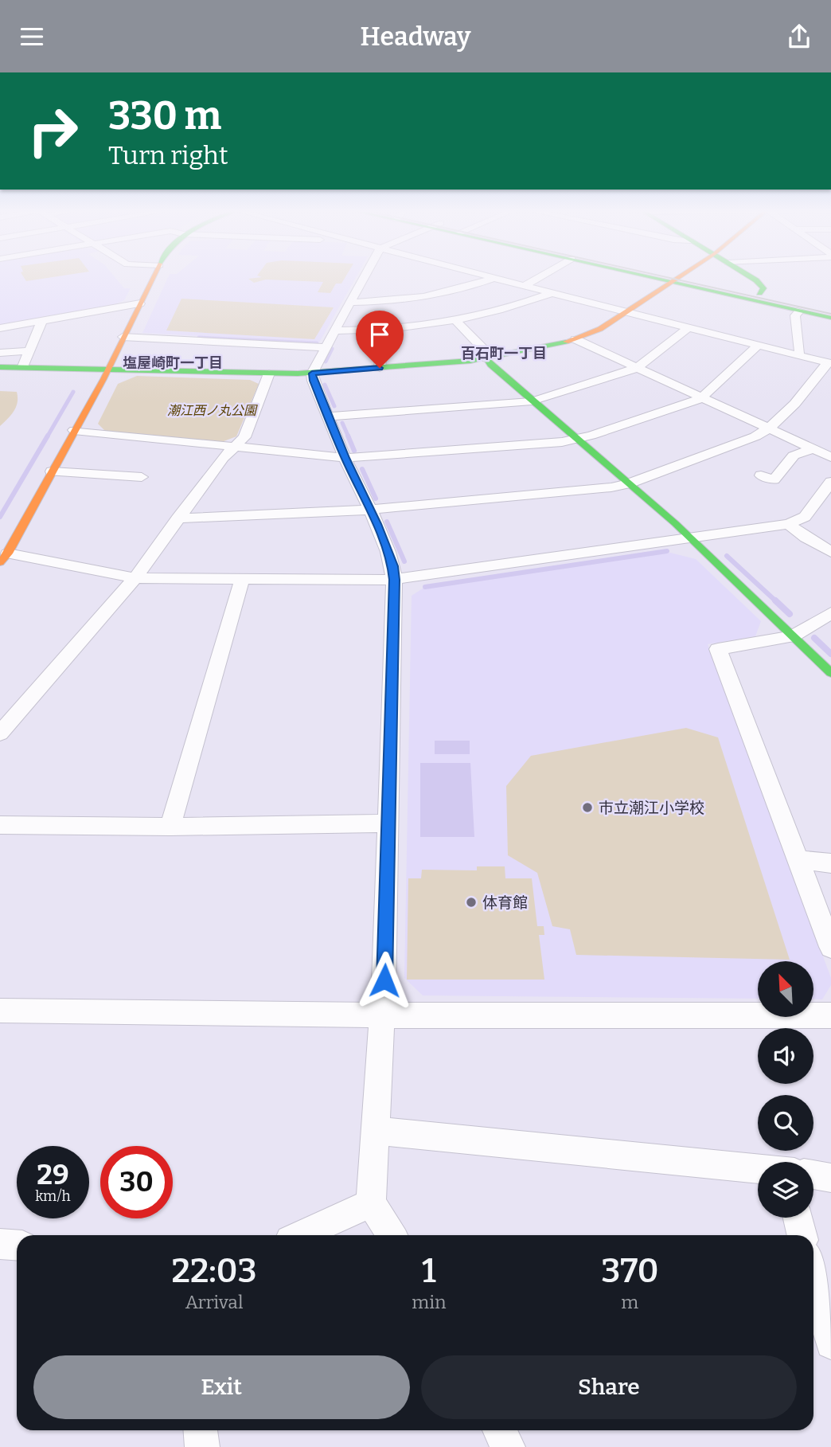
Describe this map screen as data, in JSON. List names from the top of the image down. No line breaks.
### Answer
{"districts":["百石町一丁目","塩屋崎町一丁目"],"parks":["潮江西ノ丸公園"],"places":["市立潮江小学校","体育館"],"north":"top left","page":{"header":"Headway","turn":["330 m","Turn right"],"speed":"29 km/h","limit":"30","eta":["22:03","Arrival","1","min","370","m"],"buttons":["Exit","Share"]}}
